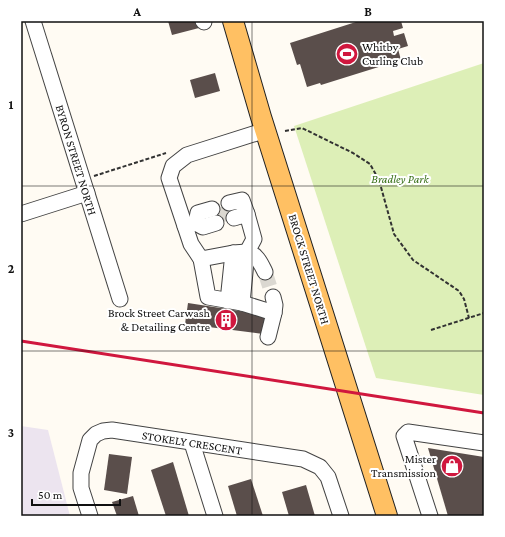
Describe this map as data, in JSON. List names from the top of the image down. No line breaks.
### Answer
{"streets":{"main road":["BROCK STREET NORTH"],"street":["BYRON STREET NORTH","STOKELY CRESCENT"]},"parks":["Bradley Park"],"places":{"sports":["Whitby Curling Club"],"building":["Brock Street Carwash & Detailing Centre"],"shop":["Mister Transmission"]},"scale_bar":"50 m","grid":{"columns":["A","B"],"rows":["1","2","3"]}}
